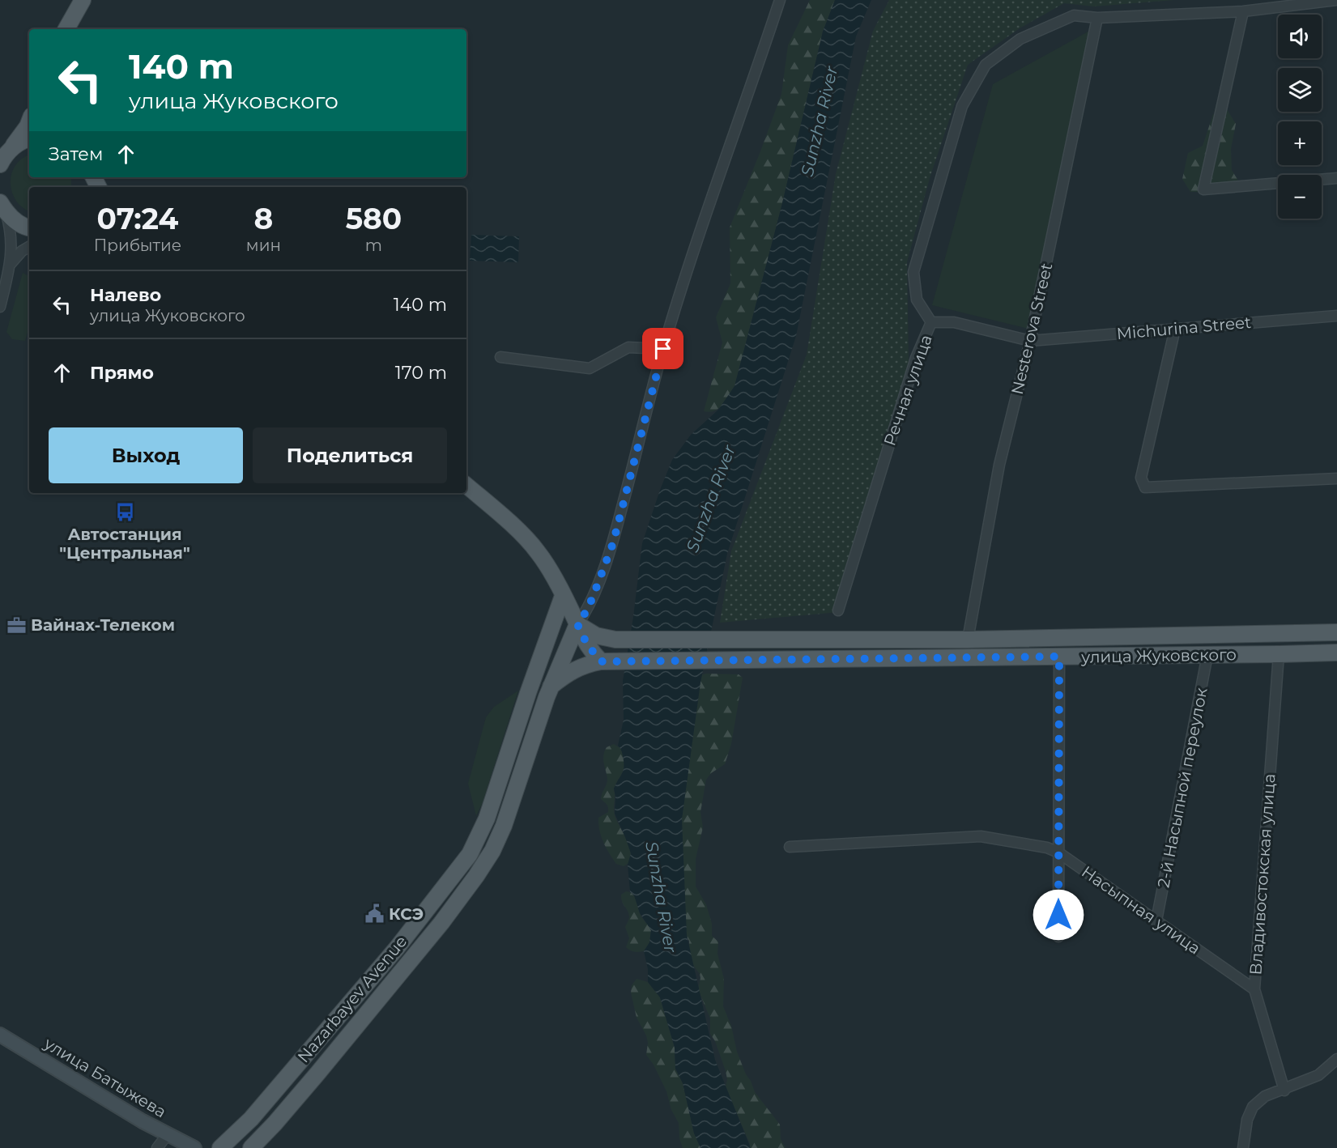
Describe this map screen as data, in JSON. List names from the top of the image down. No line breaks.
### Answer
{"streets":{"main road":["улица Жуковского","Nazarbayev Avenue"],"street":["Michurina Street","Nesterova Street","Речная улица","2-й Насыпной переулок","Владивостокская улица","Насыпная улица","улица Батыжева"]},"crossings":[["Michurina Street","Nesterova Street"],["Michurina Street","Речная улица"],["Nesterova Street","Речная улица"],["улица Жуковского","2-й Насыпной переулок"],["улица Жуковского","Владивостокская улица"],["улица Жуковского","Nazarbayev Avenue"],["2-й Насыпной переулок","Насыпная улица"],["Владивостокская улица","Насыпная улица"]],"water":["Sunzha River"],"places":{"bus stop":["Автостанция \"Центральная\""],"office":["Вайнах-Телеком"],"public building":["КСЭ"]},"page":{"map_buttons":["+","−"],"turn":["140 m","улица Жуковского"],"then":"Затем","eta":["07:24","Прибытие","8","мин","580","m"],"list":[{"name":"Налево","note":"улица Жуковского","value":"140 m"},{"name":"Прямо","value":"170 m"}],"buttons":["Выход","Поделиться"]}}
